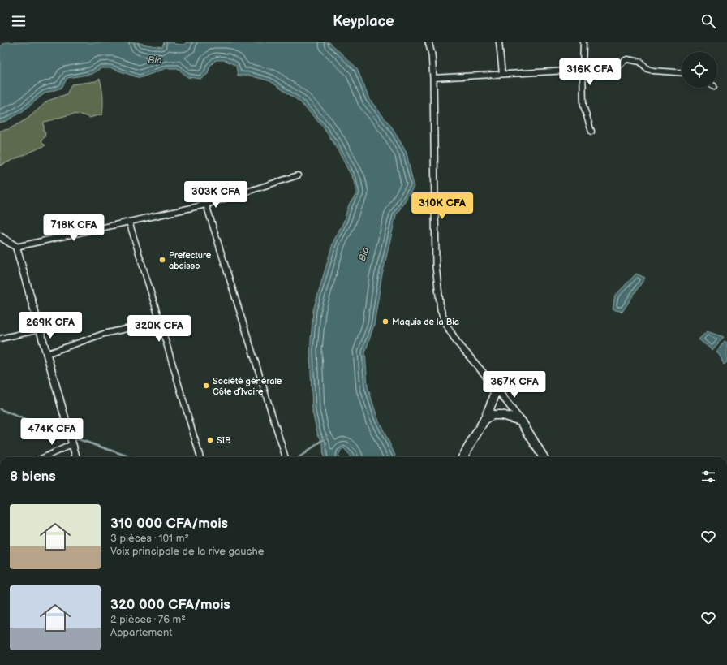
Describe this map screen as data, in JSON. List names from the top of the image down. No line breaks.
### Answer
{"water":["Bia"],"places":["Prefecture aboisso","Maquis de la Bia","Société générale Côte d’Ivoire","SIB"],"page":{"header":"Keyplace","price":["316K CFA","303K CFA","310K CFA","718K CFA","269K CFA","320K CFA","367K CFA","474K CFA"],"heading":"8 biens","list":[{"name":"310 000 CFA/mois","note":"3 pièces · 101 m² · Voix principale de la rive gauche"},{"name":"320 000 CFA/mois","note":"2 pièces · 76 m² · Appartement"}]}}
